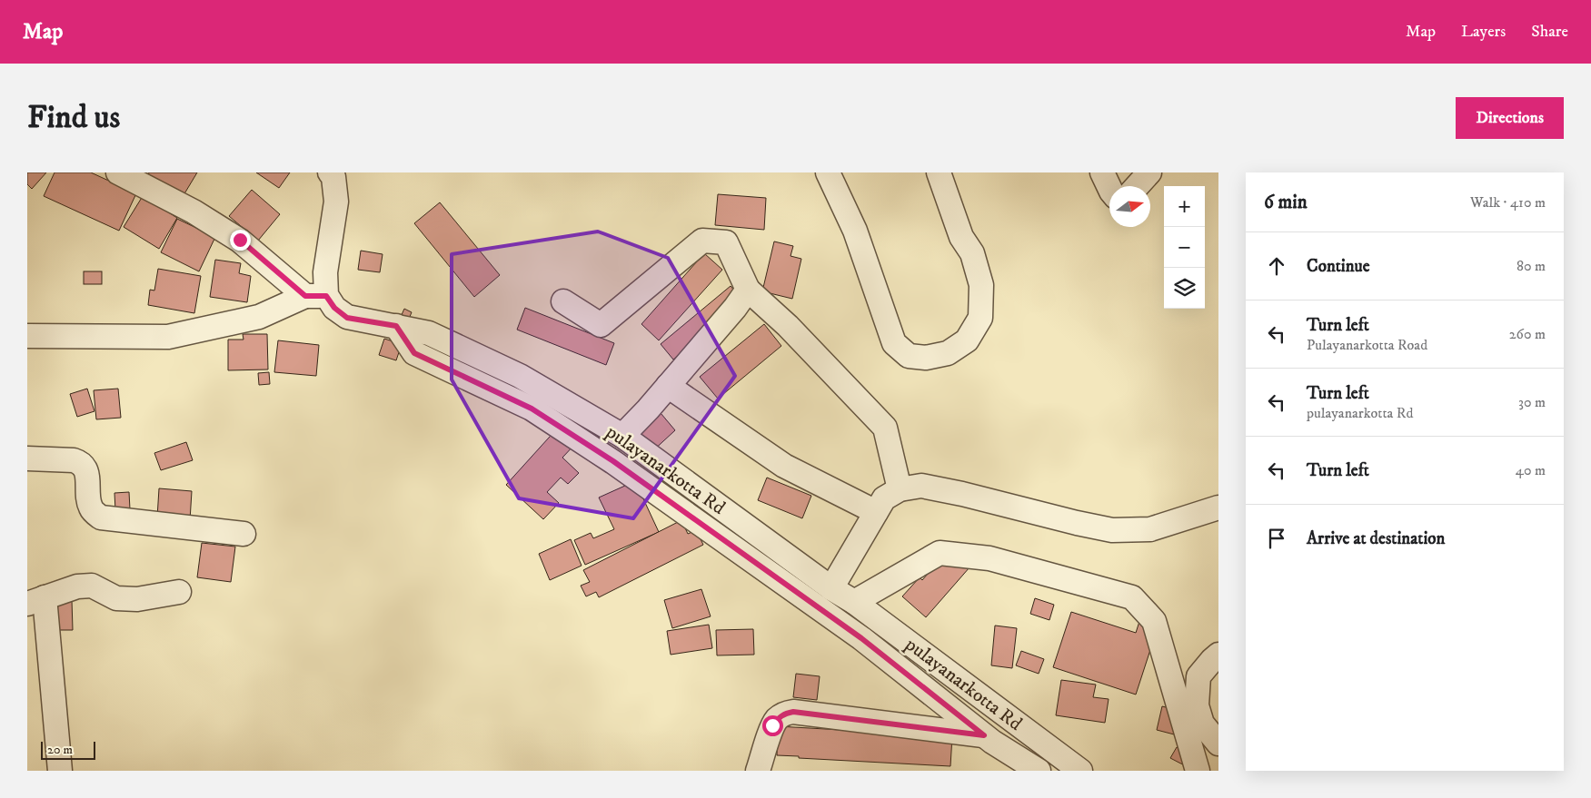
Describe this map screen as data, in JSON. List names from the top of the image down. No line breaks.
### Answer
{"streets":{"street":["pulayanarkotta Rd"]},"scale_bar":"20 m","north":"right","page":{"header":"Map","nav":["Map","Layers","Share"],"buttons":"Directions","title":"Find us","heading":["6 min","Walk · 410 m"],"map_buttons":["+","−"],"list":[["Continue","80 m"],["Turn left","Pulayanarkotta Road","260 m"],["Turn left","pulayanarkotta Rd","30 m"],["Turn left","40 m"],"Arrive at destination"],"scale":"20 m"}}
